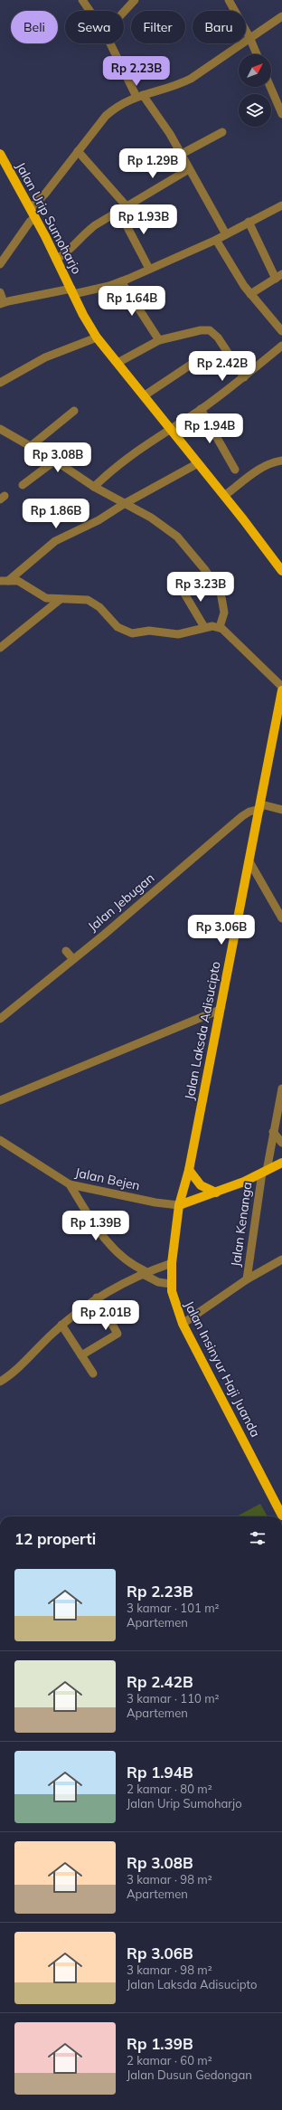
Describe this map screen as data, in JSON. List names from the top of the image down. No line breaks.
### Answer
{"streets":{"main road":["Jalan Urip Sumoharjo","Jalan Laksda Adisucipto","Jalan Insinyur Haji Juanda"],"street":["Jalan Jebugan","Jalan Bejen","Jalan Kenanga"]},"crossings":[["Jalan Jebugan","Jalan Laksda Adisucipto"],["Jalan Laksda Adisucipto","Jalan Bejen"],["Jalan Laksda Adisucipto","Jalan Insinyur Haji Juanda"],["Jalan Bejen","Jalan Insinyur Haji Juanda"]],"north":"top right","page":{"chip":["Beli","Sewa","Filter","Baru"],"price":["Rp 2.23B","Rp 1.29B","Rp 1.93B","Rp 1.64B","Rp 2.42B","Rp 1.94B","Rp 3.08B","Rp 1.86B","Rp 3.23B","Rp 3.06B","Rp 1.39B","Rp 2.01B"],"heading":"12 properti","list":[{"name":"Rp 2.23B","note":"3 kamar · 101 m² · Apartemen"},{"name":"Rp 2.42B","note":"3 kamar · 110 m² · Apartemen"},{"name":"Rp 1.94B","note":"2 kamar · 80 m² · Jalan Urip Sumoharjo"},{"name":"Rp 3.08B","note":"3 kamar · 98 m² · Apartemen"},{"name":"Rp 3.06B","note":"3 kamar · 98 m² · Jalan Laksda Adisucipto"},{"name":"Rp 1.39B","note":"2 kamar · 60 m² · Jalan Dusun Gedongan"}]}}
